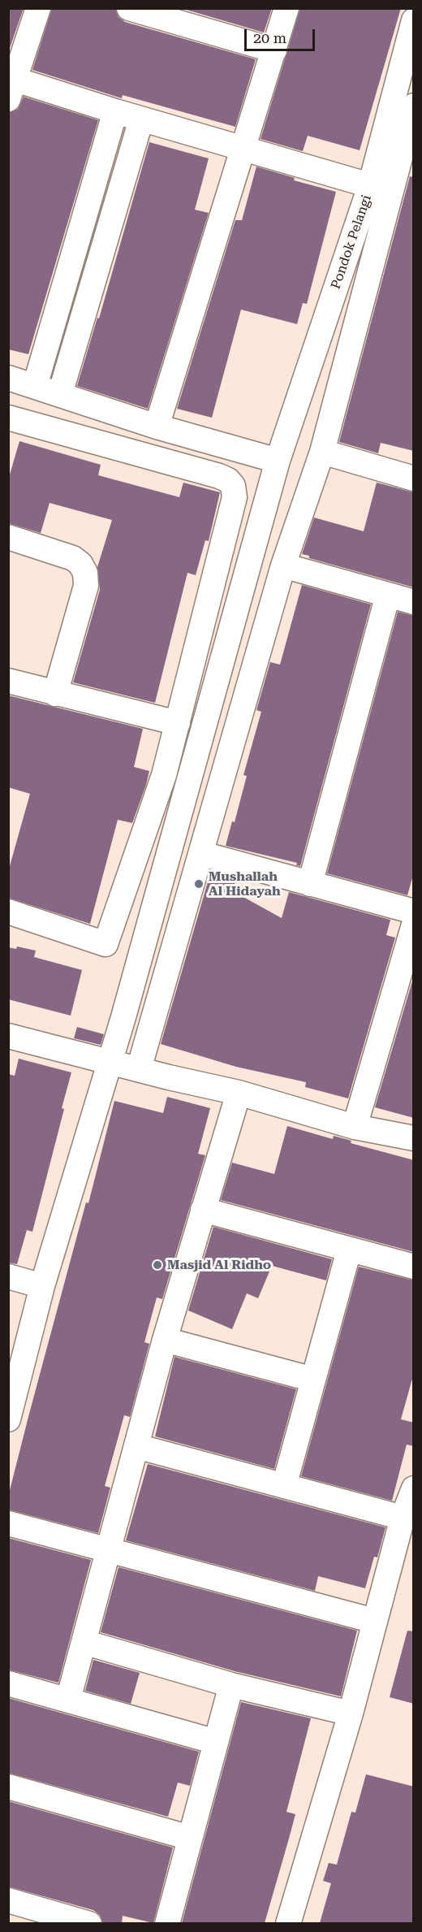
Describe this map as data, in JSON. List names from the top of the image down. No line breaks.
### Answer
{"streets":{"street":["Pondok Pelangi"]},"places":["Mushallah Al Hidayah","Masjid Al Ridho"],"scale_bar":"20 m"}
